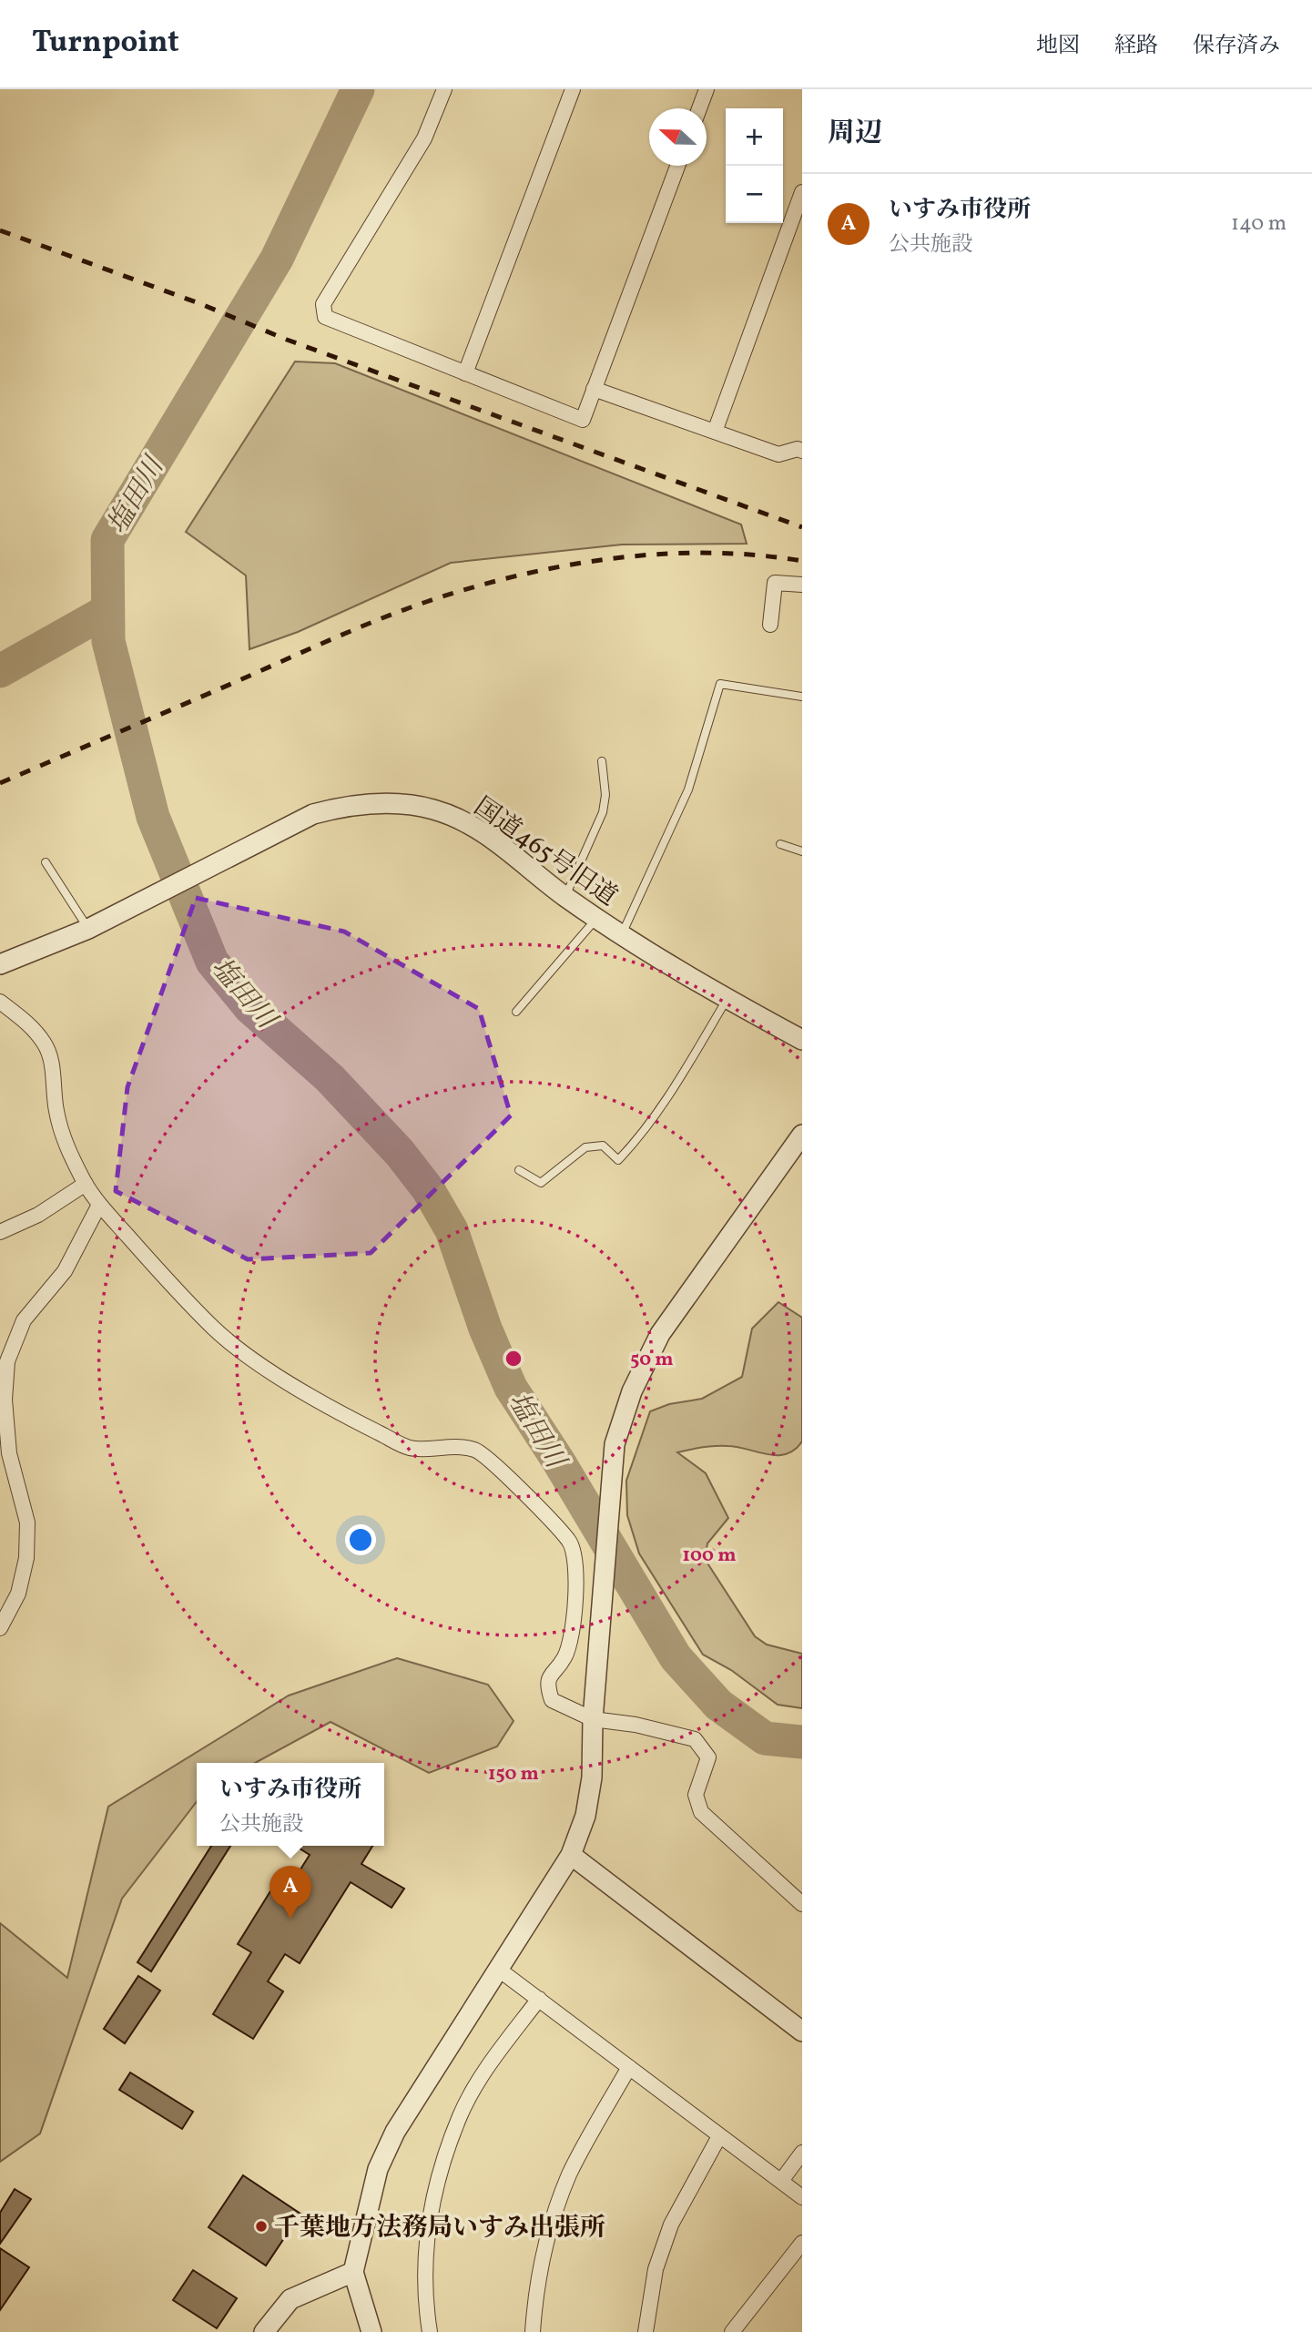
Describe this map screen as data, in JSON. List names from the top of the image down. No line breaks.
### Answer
{"streets":{"street":["国道465号旧道"]},"water":["塩田川"],"places":["千葉地方法務局いすみ出張所"],"north":"left","page":{"header":"Turnpoint","nav":["地図","経路","保存済み"],"heading":"周辺","map_buttons":["+","−"],"list":[{"mark":"A","name":"いすみ市役所","note":"公共施設","value":"140 m"}],"popup":["いすみ市役所","公共施設"],"pins":"A"},"rings":["50 m","100 m","150 m"]}
